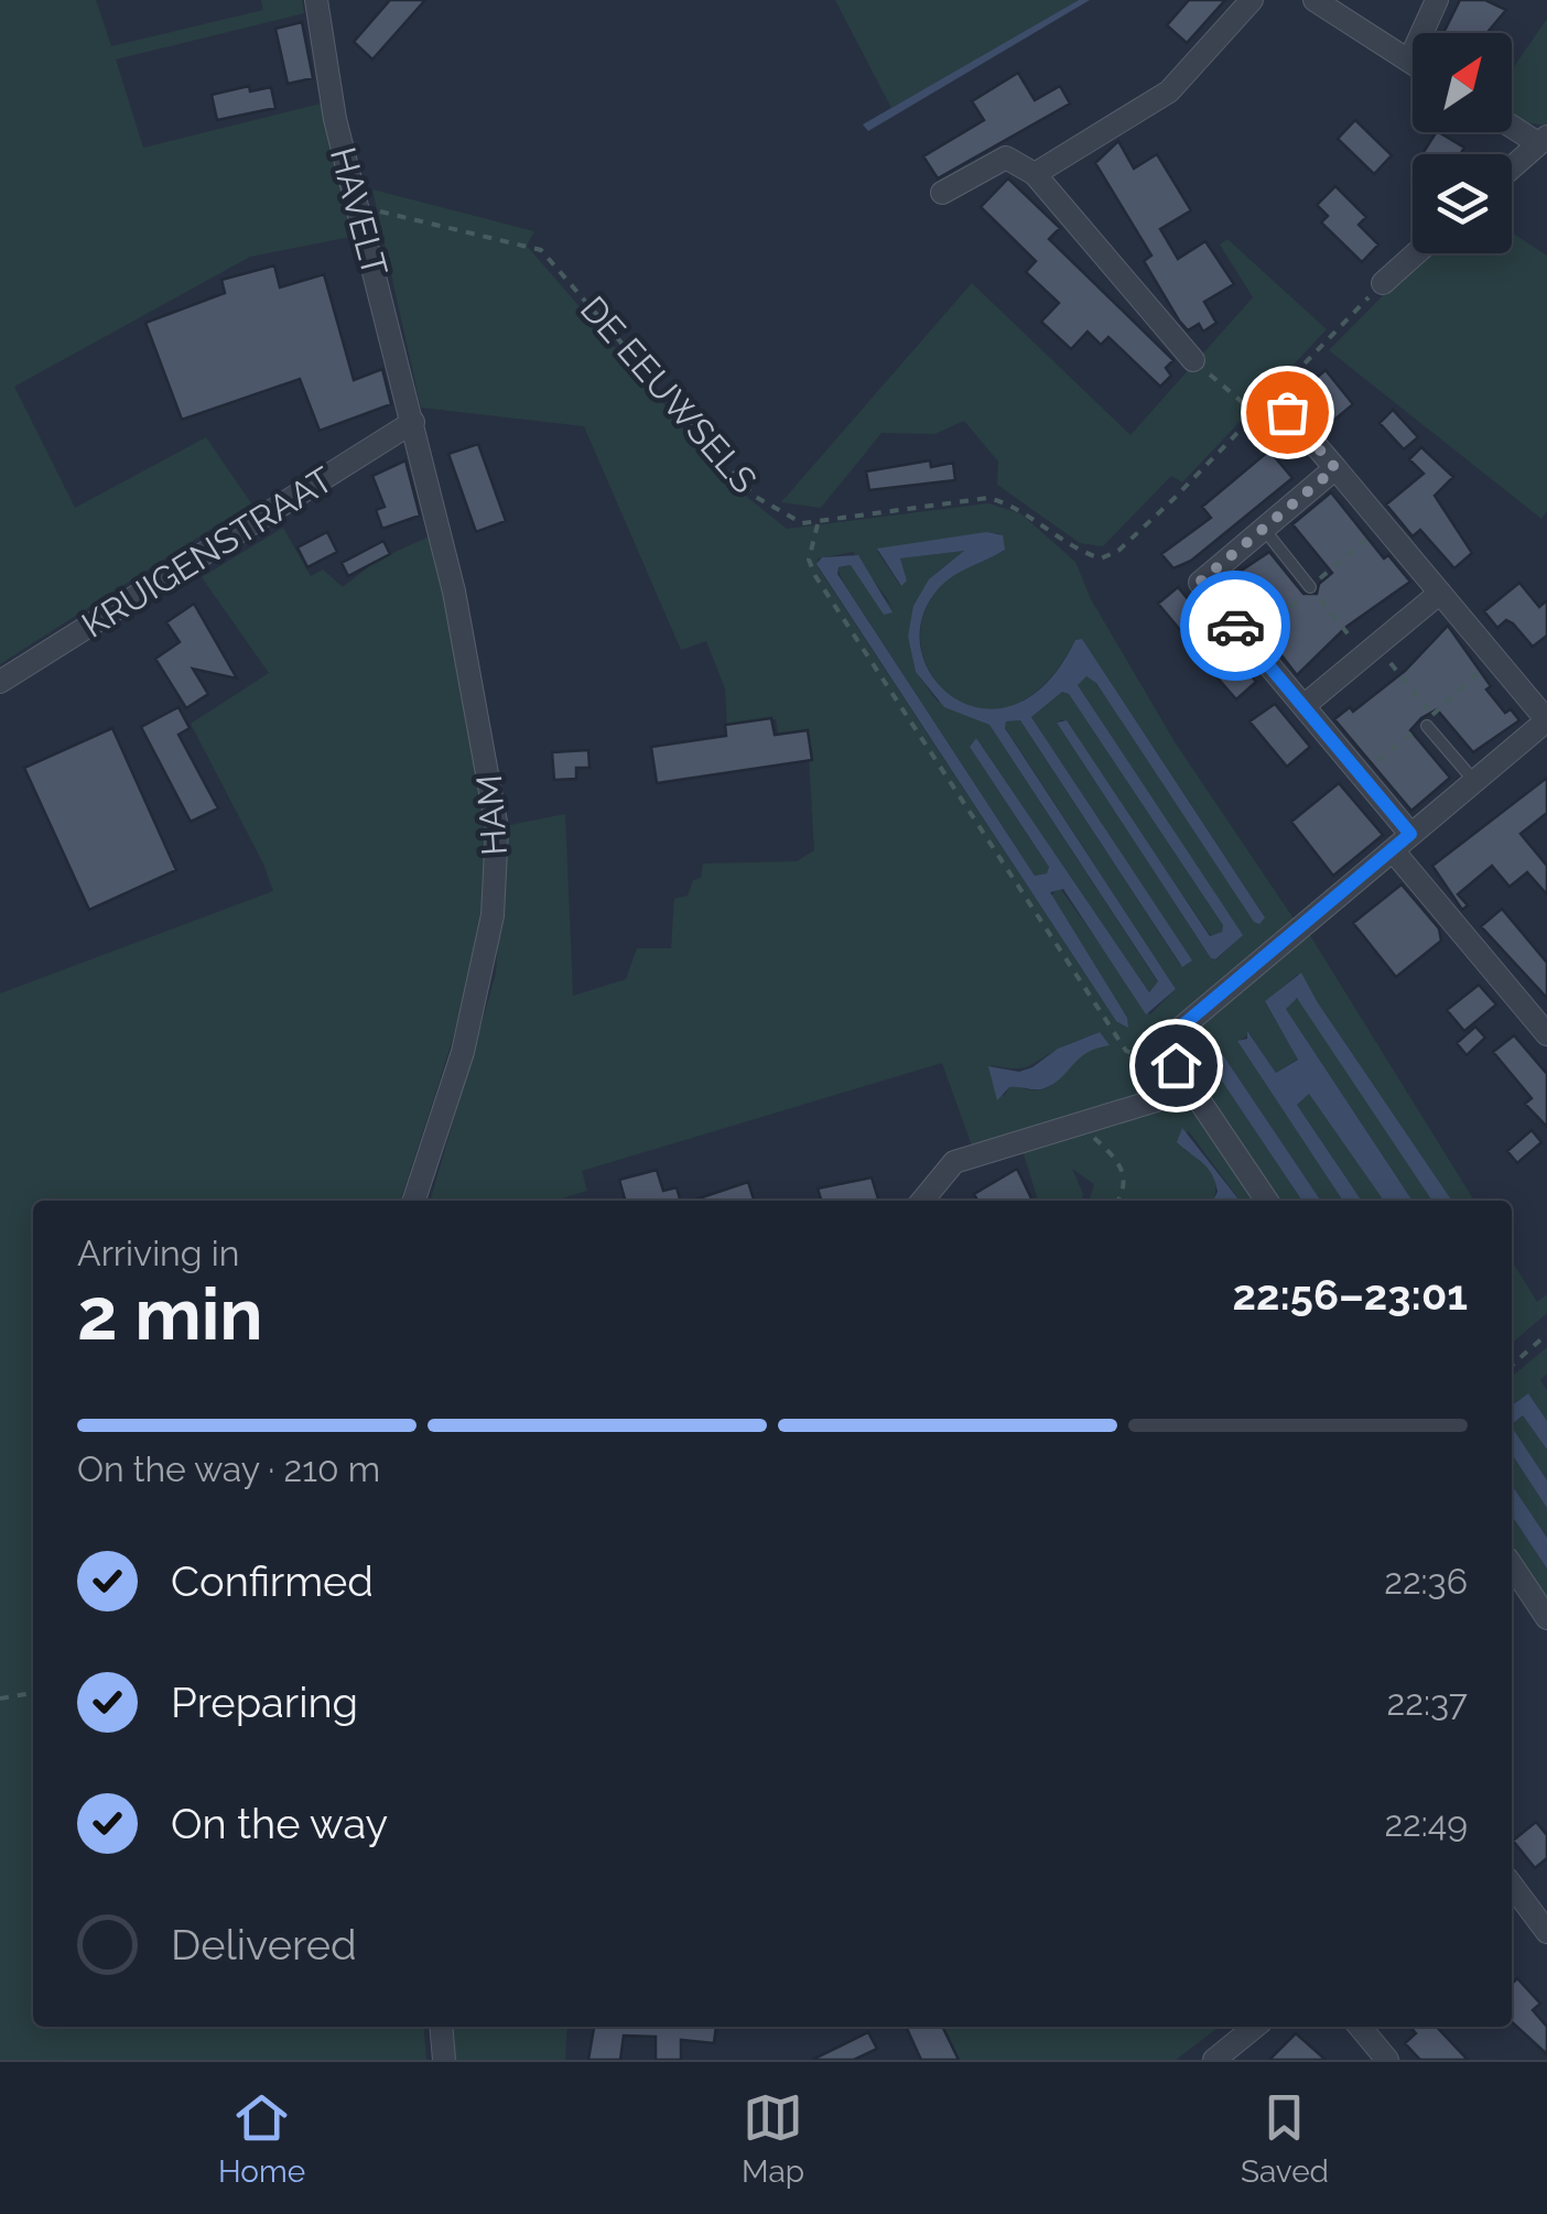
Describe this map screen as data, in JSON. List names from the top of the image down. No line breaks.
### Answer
{"streets":{"street":["HAVELT","KRUIGENSTRAAT","HAM"],"path":["DE EEUWSELS"]},"crossings":[["HAVELT","DE EEUWSELS"],["HAVELT","KRUIGENSTRAAT"],["HAVELT","HAM"],["KRUIGENSTRAAT","HAM"]],"north":"top right","page":{"heading":["2 min","Arriving in","22:56–23:01"],"bar":"On the way · 210 m","list":[["Confirmed","22:36"],["Preparing","22:37"],["On the way","22:49"],"Delivered"],"tabs":["Home","Map","Saved"]}}
